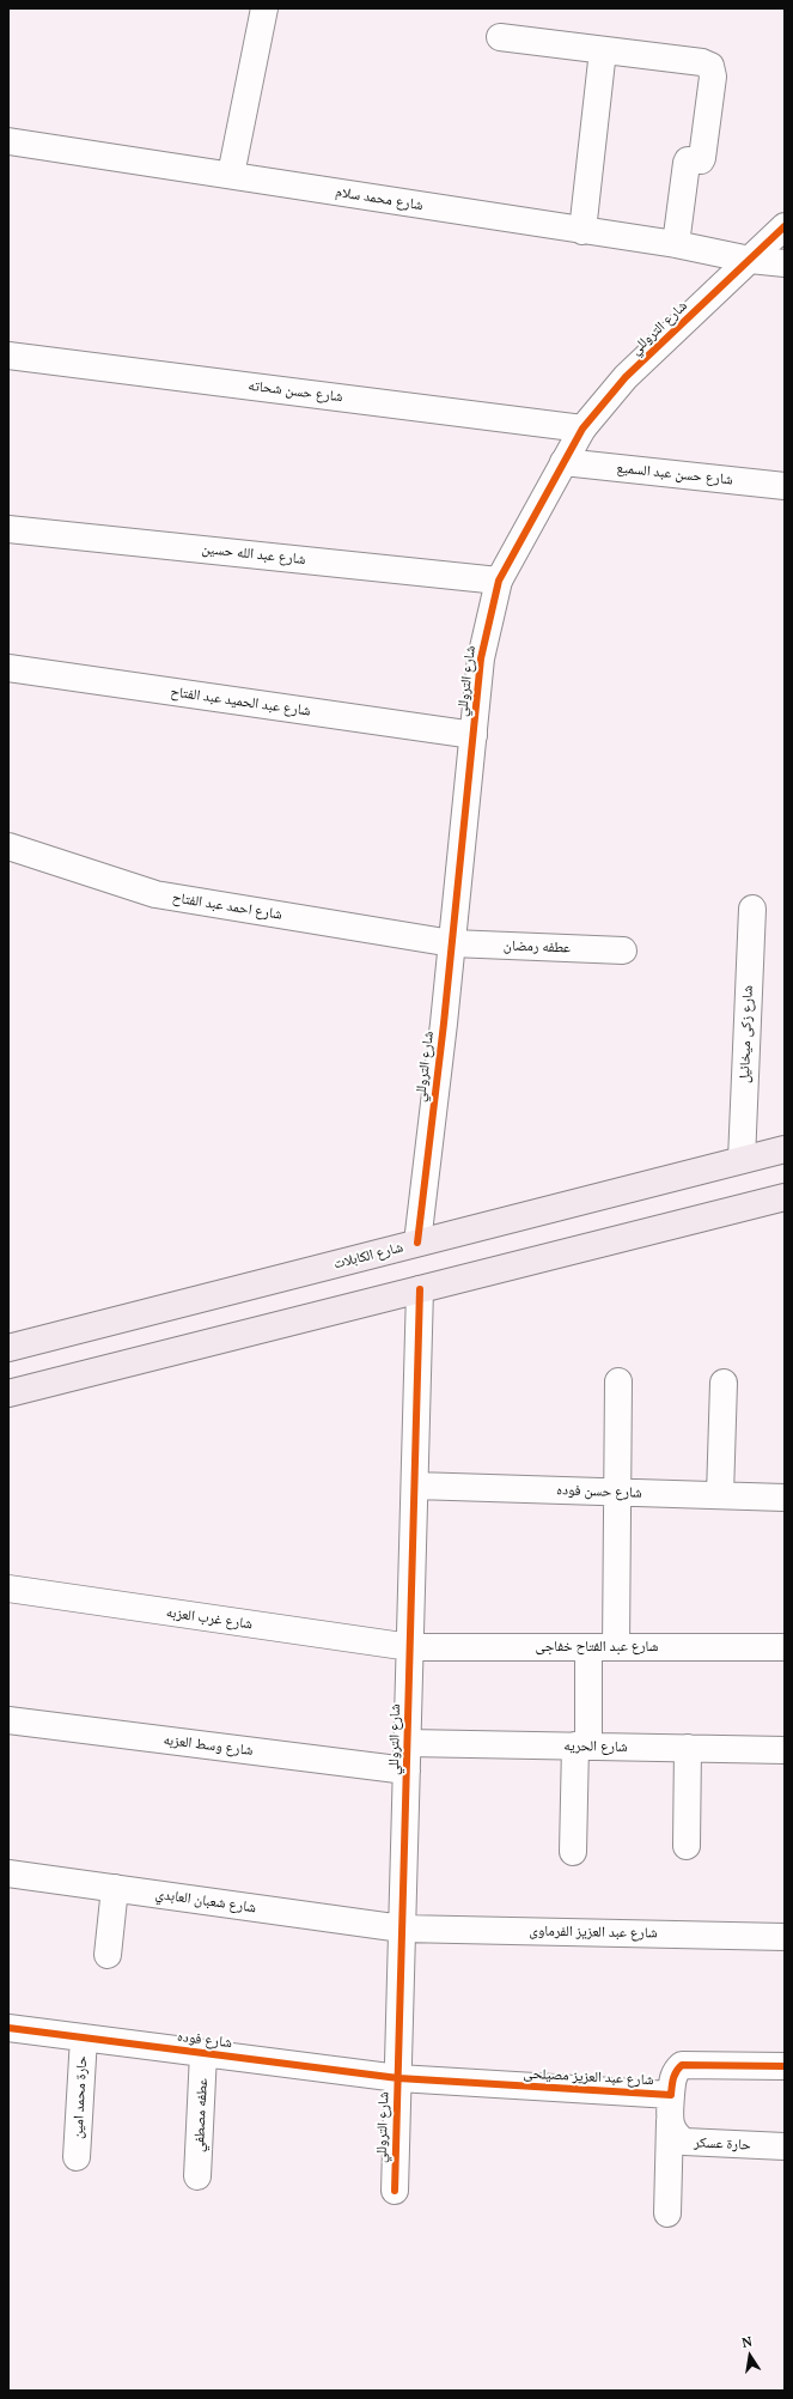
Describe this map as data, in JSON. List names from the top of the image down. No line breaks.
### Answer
{"streets":{"main road":["شارع الكابلات"],"street":["شارع محمد سلام","شارع التروللي","شارع حسن شحاته","شارع حسن عبد السميع","شارع عبد الله حسين","شارع عبد الحميد عبد الفتاح","شارع احمد عبد الفتاح","عطفه رمضان","شارع زكى ميخائيل","شارع حسن فوده","شارع غرب العزبه","شارع عبد الفتاح خفاجى","شارع وسط العزبه","شارع الحريه","شارع شعبان العابدي","شارع عبد العزيز الفرماوى","شارع فوده","شارع عبد العزيز مصيلحى","حارة محمد امين","عطفه مصطفي","حارة عسكر"]},"crossings":[["شارع محمد سلام","شارع التروللي"],["شارع التروللي","شارع حسن شحاته"],["شارع التروللي","شارع حسن عبد السميع"],["شارع التروللي","شارع عبد الله حسين"],["شارع التروللي","شارع عبد الحميد عبد الفتاح"],["شارع التروللي","شارع احمد عبد الفتاح"],["شارع التروللي","عطفه رمضان"],["شارع التروللي","شارع الكابلات"],["شارع التروللي","شارع حسن فوده"],["شارع التروللي","شارع غرب العزبه"],["شارع التروللي","شارع عبد الفتاح خفاجى"],["شارع التروللي","شارع وسط العزبه"],["شارع التروللي","شارع الحريه"],["شارع التروللي","شارع شعبان العابدي"],["شارع التروللي","شارع عبد العزيز الفرماوى"],["شارع التروللي","شارع فوده"],["شارع التروللي","شارع عبد العزيز مصيلحى"],["شارع احمد عبد الفتاح","عطفه رمضان"],["شارع زكى ميخائيل","شارع الكابلات"],["شارع غرب العزبه","شارع عبد الفتاح خفاجى"],["شارع شعبان العابدي","شارع عبد العزيز الفرماوى"],["شارع فوده","شارع عبد العزيز مصيلحى"],["شارع فوده","حارة محمد امين"],["شارع فوده","عطفه مصطفي"]],"north":"top"}
